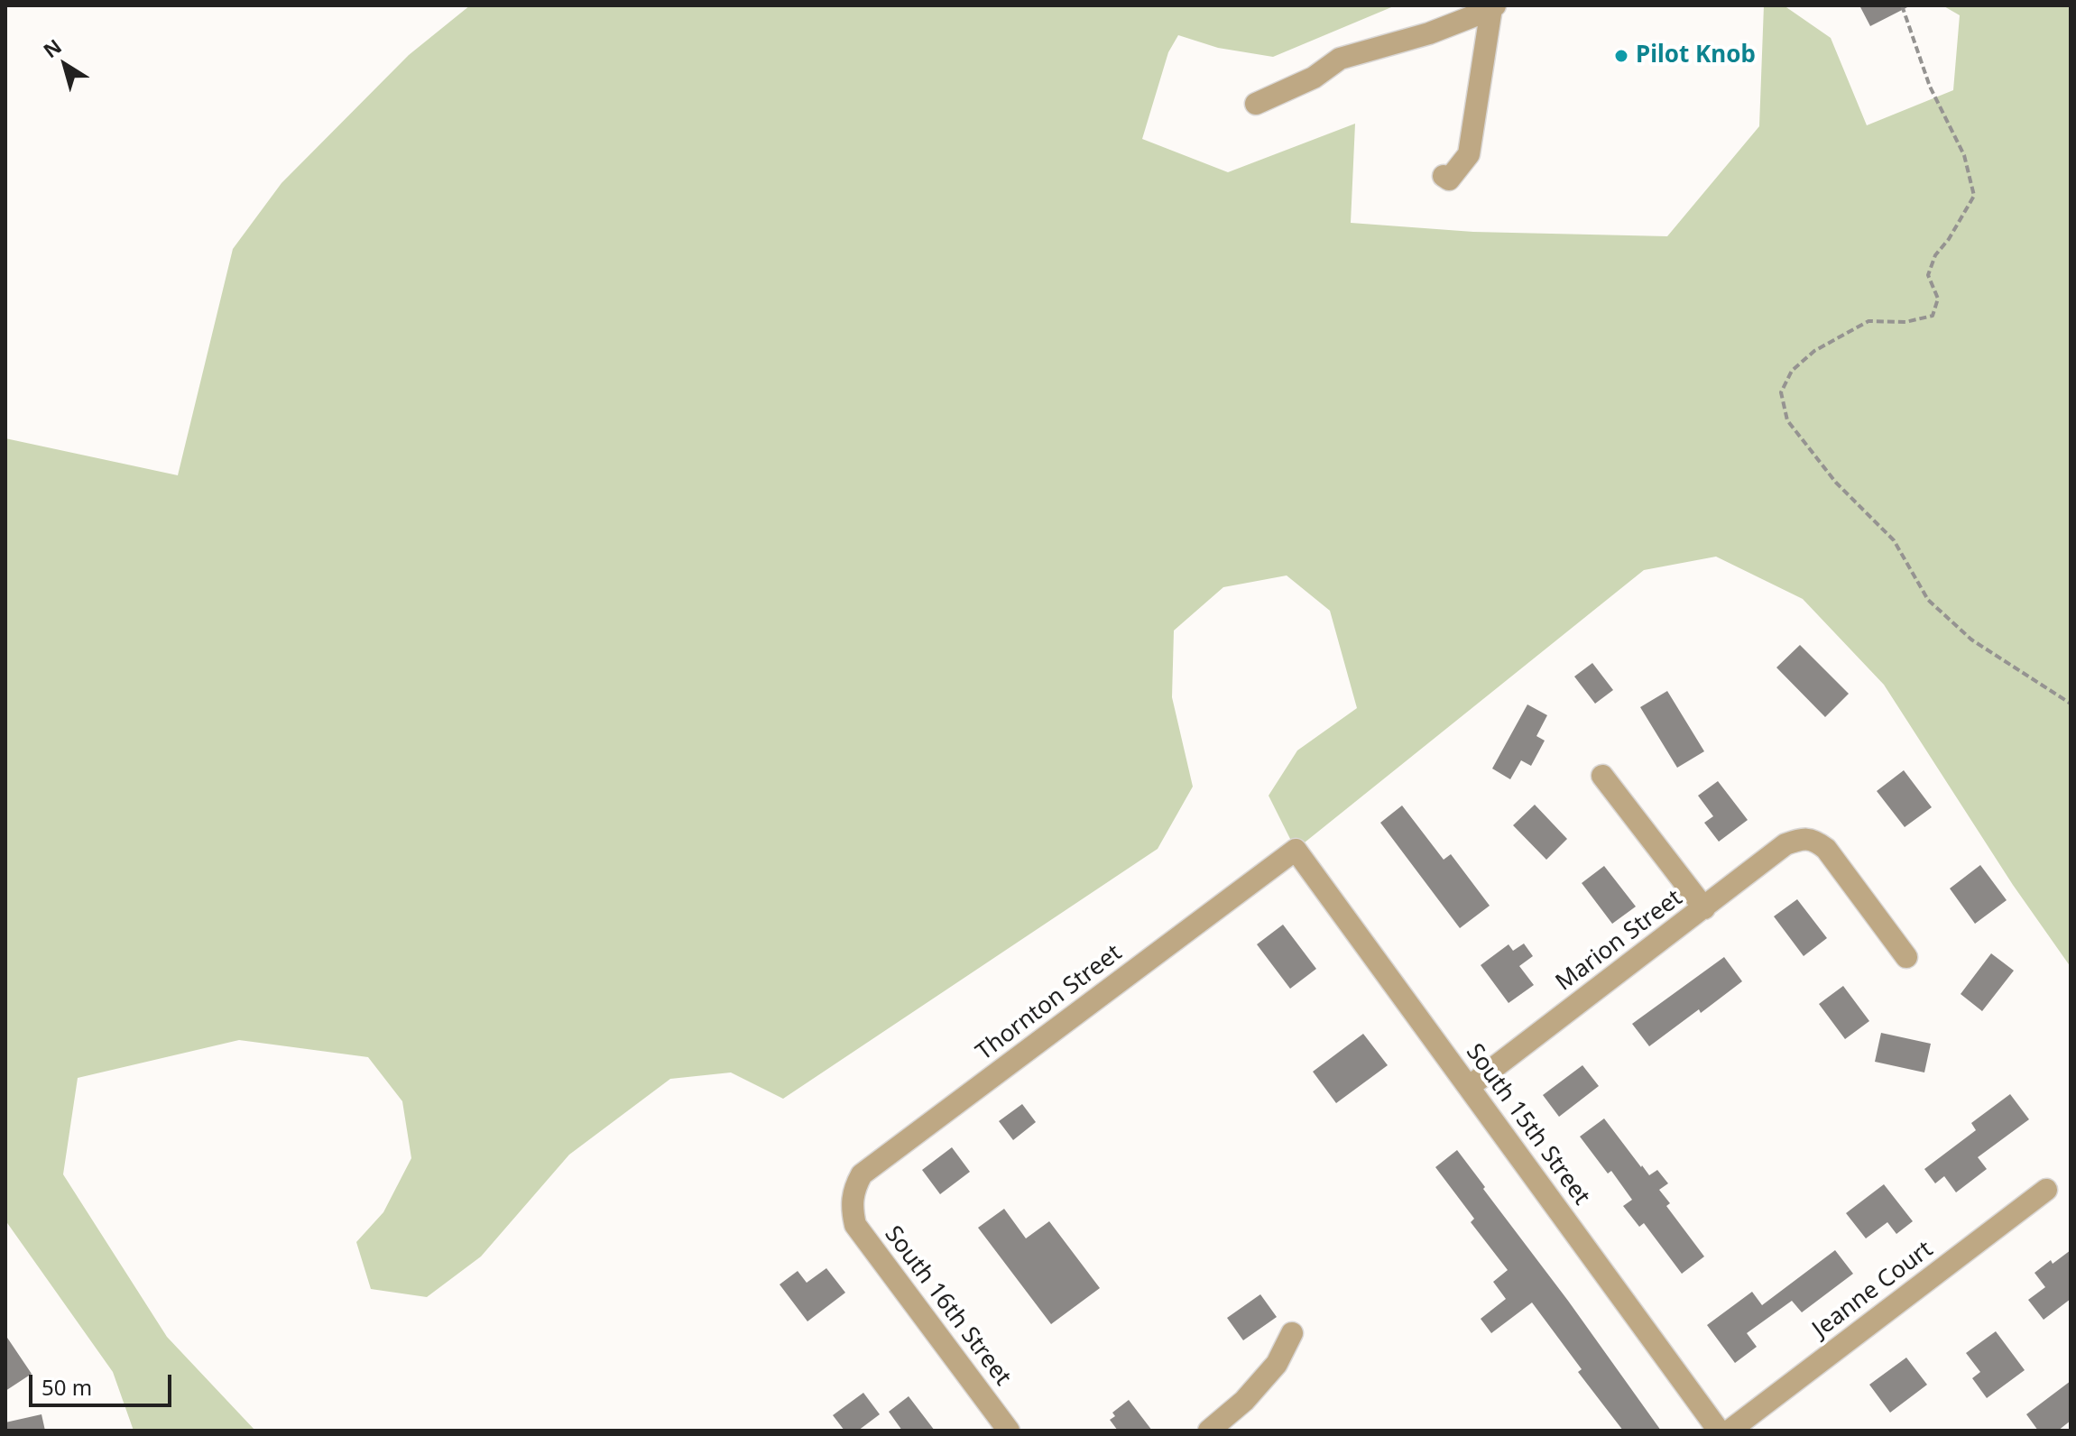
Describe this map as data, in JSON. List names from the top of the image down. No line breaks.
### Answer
{"streets":{"street":["Marion Street","Thornton Street","South 15th Street","Jeanne Court","South 16th Street"]},"crossings":[["Marion Street","South 15th Street"],["Thornton Street","South 15th Street"],["Thornton Street","South 16th Street"]],"places":["Pilot Knob"],"scale_bar":"50 m","north":"top left"}
